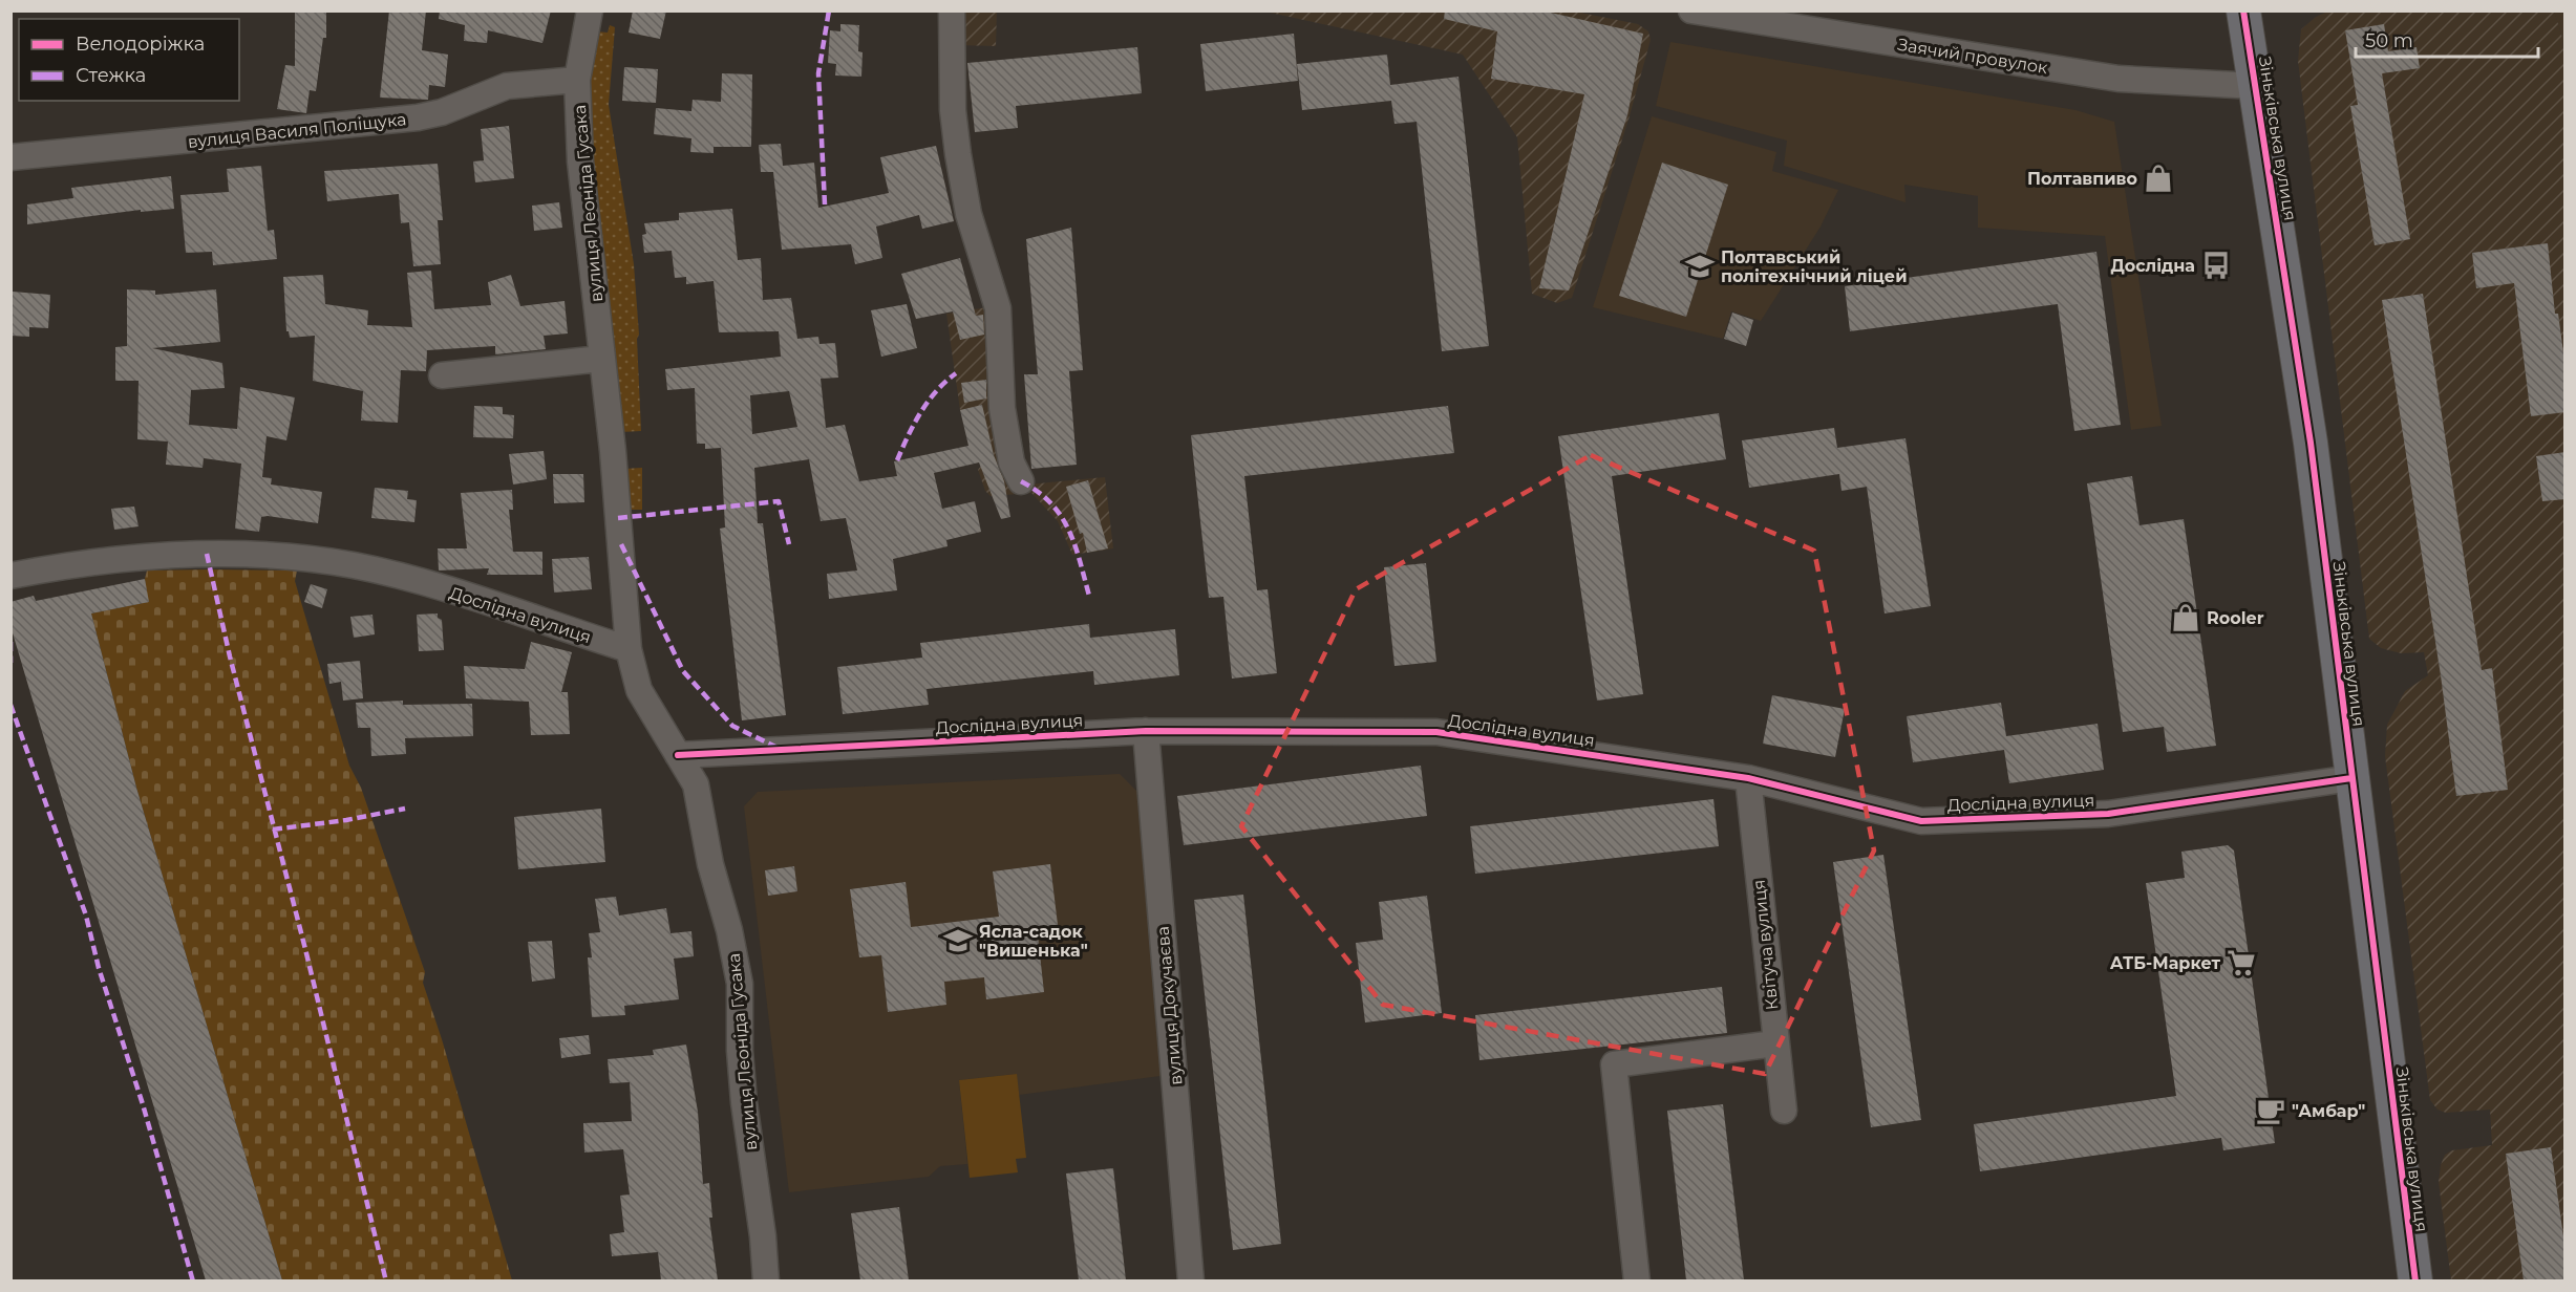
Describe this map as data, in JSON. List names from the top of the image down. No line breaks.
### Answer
{"streets":{"main road":["Зіньківська вулиця"],"street":["Заячий провулок","вулиця Василя Поліщука","вулиця Леоніда Гусака","Дослідна вулиця","Квітуча вулиця","вулиця Докучаєва"]},"crossings":[["Заячий провулок","Зіньківська вулиця"],["вулиця Василя Поліщука","вулиця Леоніда Гусака"],["Зіньківська вулиця","Дослідна вулиця"],["вулиця Леоніда Гусака","Дослідна вулиця"],["Дослідна вулиця","Квітуча вулиця"],["Дослідна вулиця","вулиця Докучаєва"]],"places":{"shop":["Полтавпиво","Rooler"],"bus stop":["Дослідна"],"school or university":["Полтавський політехнічний ліцей","Ясла-садок \"Вишенька\""],"supermarket":["АТБ-Маркет"],"cafe":["\"Амбар\""]},"legend":["Велодоріжка","Стежка"],"scale_bar":"50 m"}
